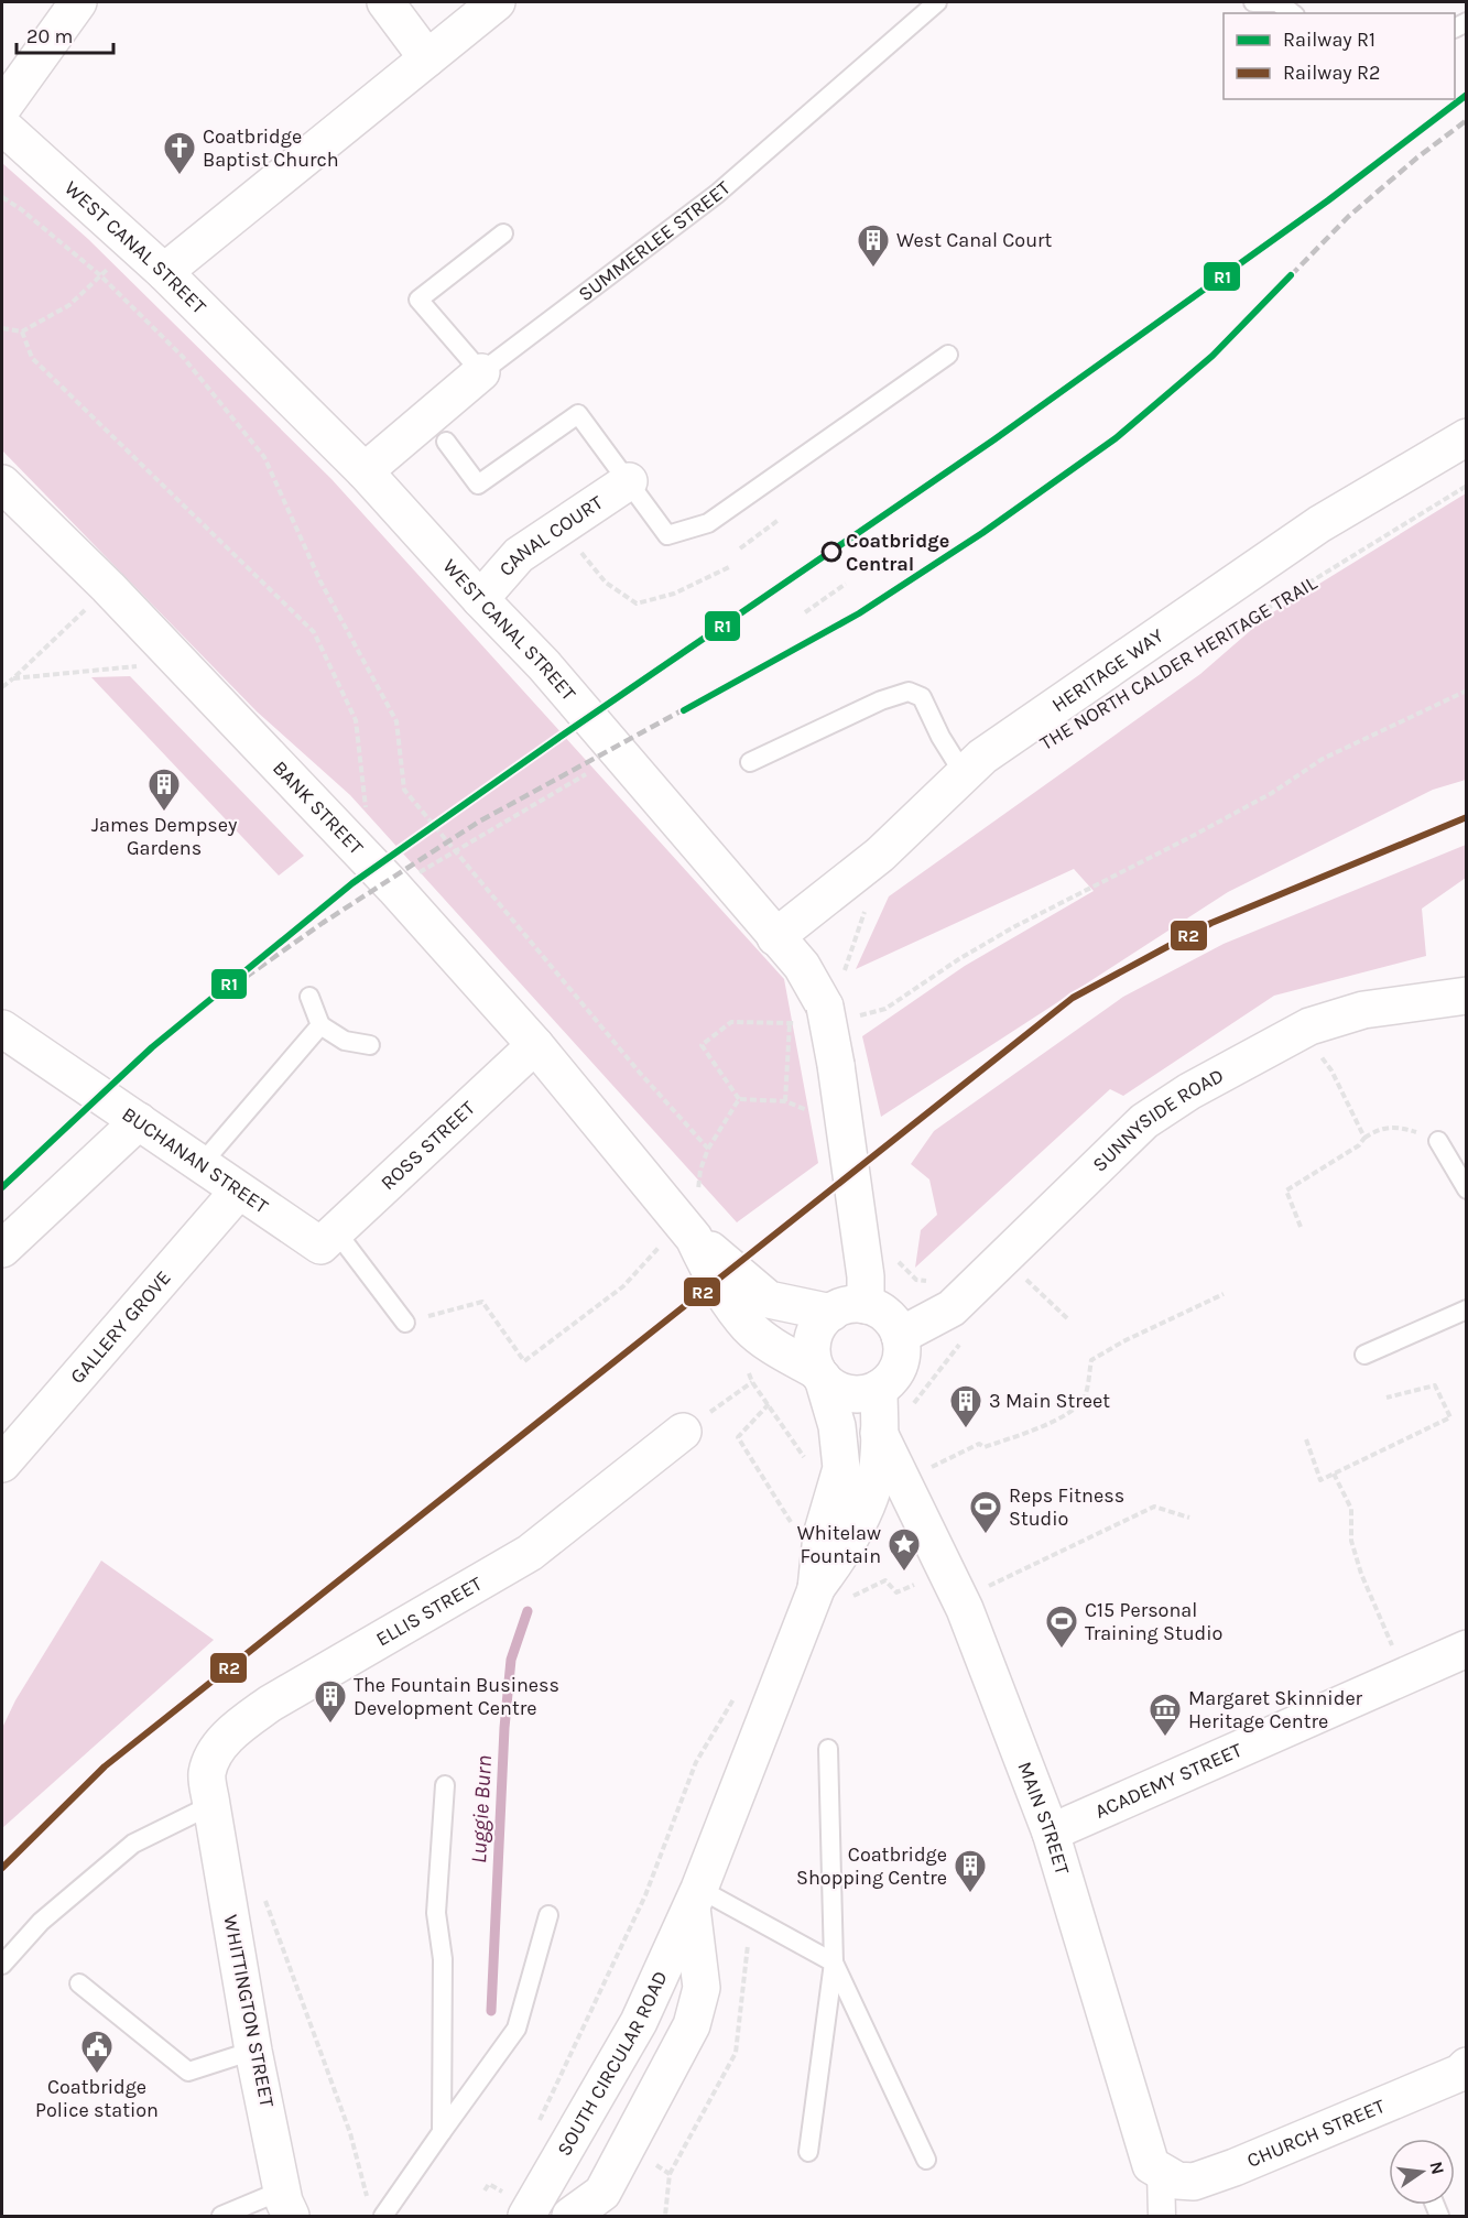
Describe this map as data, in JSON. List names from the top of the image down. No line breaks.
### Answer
{"streets":{"street":["SUMMERLEE STREET","WEST CANAL STREET","CANAL COURT","HERITAGE WAY","BANK STREET","SUNNYSIDE ROAD","ROSS STREET","BUCHANAN STREET","GALLERY GROVE","ELLIS STREET","ACADEMY STREET","MAIN STREET","WHITTINGTON STREET","SOUTH CIRCULAR ROAD","CHURCH STREET"],"path":["THE NORTH CALDER HERITAGE TRAIL"]},"crossings":[["SUMMERLEE STREET","WEST CANAL STREET"],["WEST CANAL STREET","CANAL COURT"],["WEST CANAL STREET","HERITAGE WAY"],["WEST CANAL STREET","BANK STREET"],["WEST CANAL STREET","SUNNYSIDE ROAD"],["WEST CANAL STREET","SOUTH CIRCULAR ROAD"],["BANK STREET","SUNNYSIDE ROAD"],["BANK STREET","ROSS STREET"],["BANK STREET","SOUTH CIRCULAR ROAD"],["SUNNYSIDE ROAD","SOUTH CIRCULAR ROAD"],["ROSS STREET","BUCHANAN STREET"],["BUCHANAN STREET","GALLERY GROVE"],["ELLIS STREET","WHITTINGTON STREET"],["ACADEMY STREET","MAIN STREET"],["MAIN STREET","SOUTH CIRCULAR ROAD"],["MAIN STREET","CHURCH STREET"]],"water":["Luggie Burn"],"places":{"church":["Coatbridge Baptist Church"],"building":["West Canal Court","James Dempsey Gardens","3 Main Street","The Fountain Business Development Centre","Coatbridge Shopping Centre"],"other":["Coatbridge Central"],"sports":["Reps Fitness Studio","C15 Personal Training Studio"],"place":["Whitelaw Fountain"],"museum":["Margaret Skinnider Heritage Centre"],"public building":["Coatbridge Police station"]},"lines":["rail line R1","rail line R2"],"legend":["Railway R1","Railway R2"],"scale_bar":"20 m","north":"right"}
